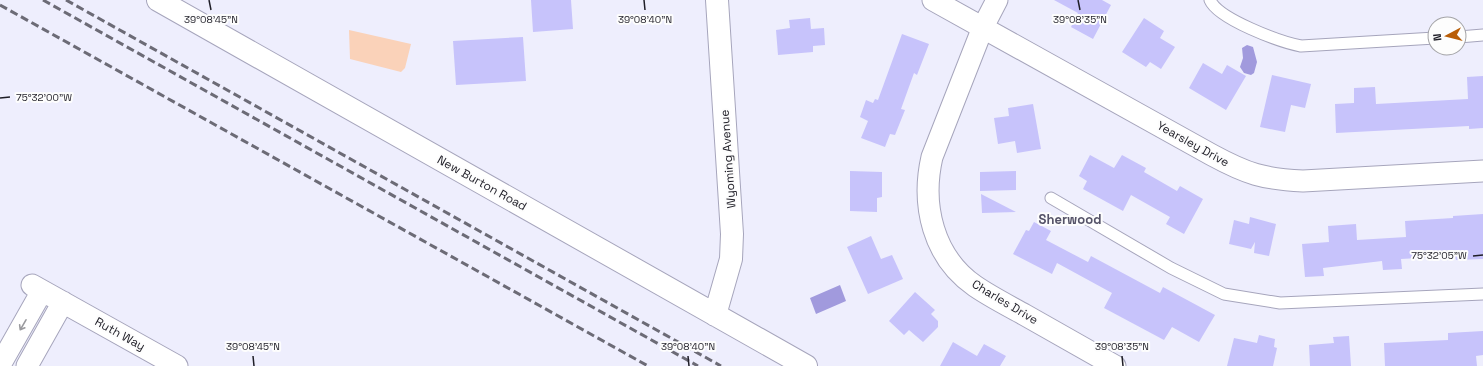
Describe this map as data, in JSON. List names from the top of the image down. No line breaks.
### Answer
{"streets":{"street":["Yearsley Drive","Wyoming Avenue","New Burton Road","Charles Drive","Ruth Way"]},"crossings":[["Yearsley Drive","Charles Drive"],["Wyoming Avenue","New Burton Road"]],"districts":["Sherwood"],"north":"left","coordinates":["39°08'45\"N","39°08'40\"N","39°08'35\"N","75°32'00\"W","75°32'05\"W"]}
